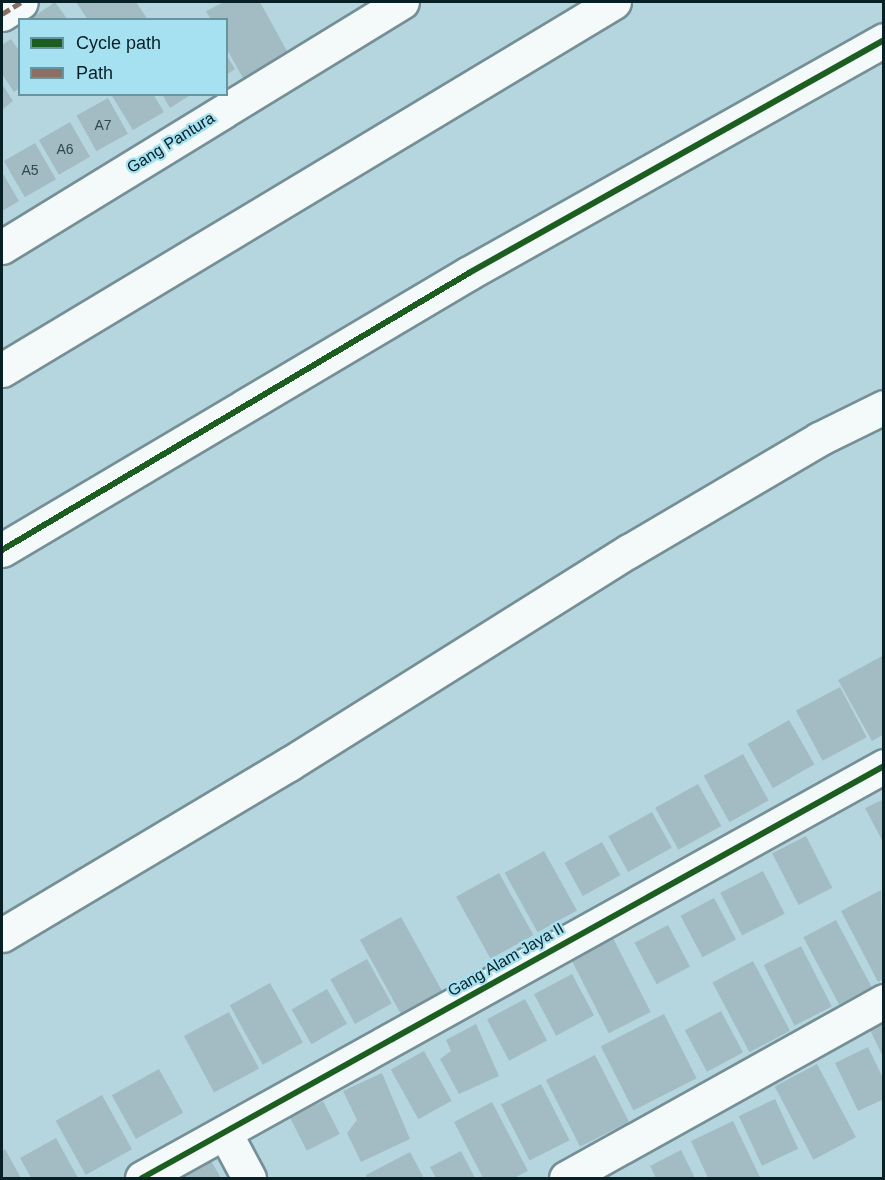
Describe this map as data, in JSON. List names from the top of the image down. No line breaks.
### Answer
{"streets":{"street":["Gang Pantura","Gang Alam Jaya II"]},"house_numbers":["A7","A6","A5"],"legend":["Cycle path","Path"]}
